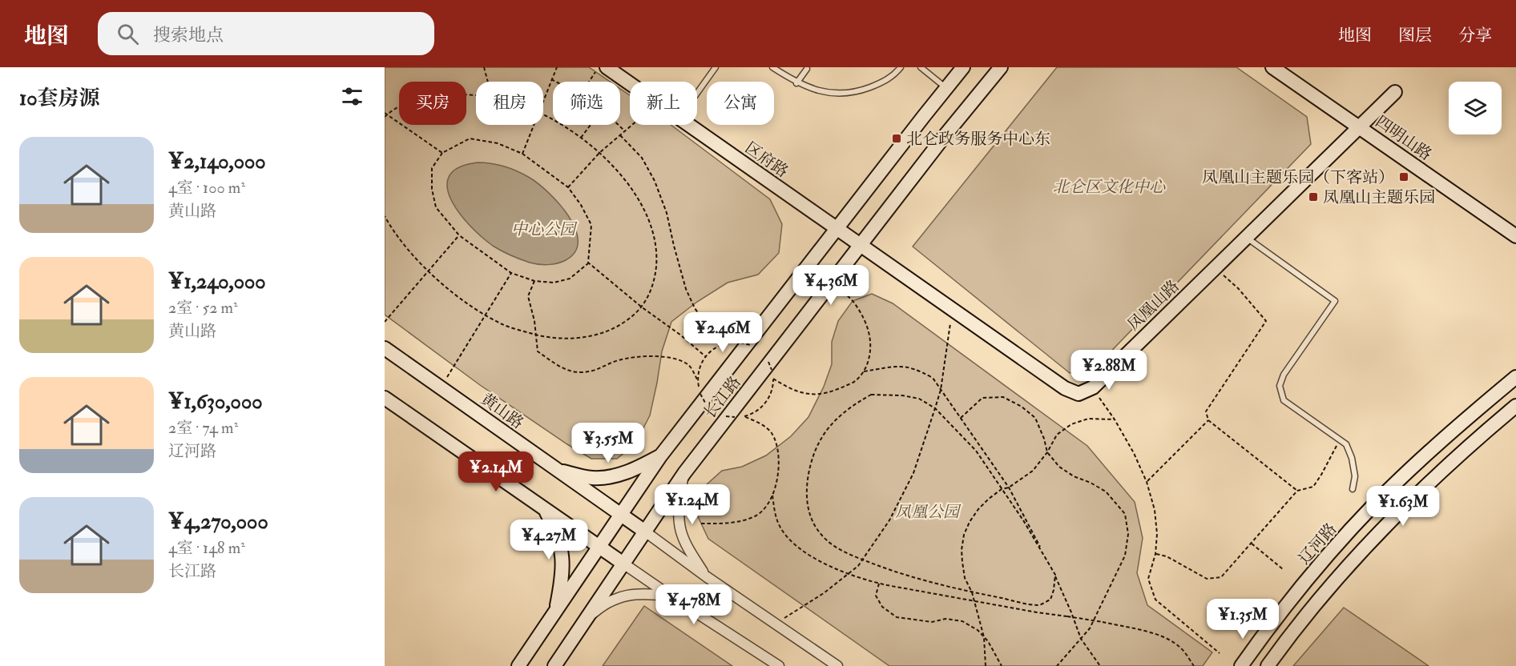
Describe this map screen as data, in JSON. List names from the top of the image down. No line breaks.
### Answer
{"streets":{"main road":["四明山路","区府路","凤凰山路","长江路","黄山路","辽河路"]},"crossings":[["四明山路","凤凰山路"],["区府路","长江路"],["长江路","黄山路"]],"parks":["北仑区文化中心","中心公园","凤凰公园"],"places":{"transit":["北仑政务服务中心东","凤凰山主题乐园（下客站）","凤凰山主题乐园"]},"page":{"header":"地图","search":"搜索地点","nav":["地图","图层","分享"],"heading":"10套房源","chip":["买房","租房","筛选","新上","公寓"],"list":[{"name":"¥2,140,000","note":"4室 · 100 m² · 黄山路"},{"name":"¥1,240,000","note":"2室 · 52 m² · 黄山路"},{"name":"¥1,630,000","note":"2室 · 74 m² · 辽河路"},{"name":"¥4,270,000","note":"4室 · 148 m² · 长江路"}],"price":["¥4.36M","¥2.46M","¥2.88M","¥3.55M","¥2.14M","¥1.24M","¥1.63M","¥4.27M","¥4.78M","¥1.35M"]}}
